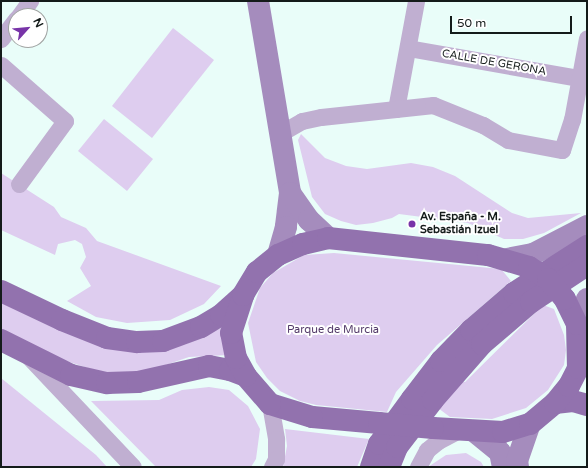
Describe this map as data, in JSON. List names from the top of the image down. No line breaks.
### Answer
{"streets":{"street":["CALLE DE GERONA"]},"parks":["Parque de Murcia"],"places":["Av. España - M. Sebastián Izuel"],"scale_bar":"50 m","north":"top right"}
